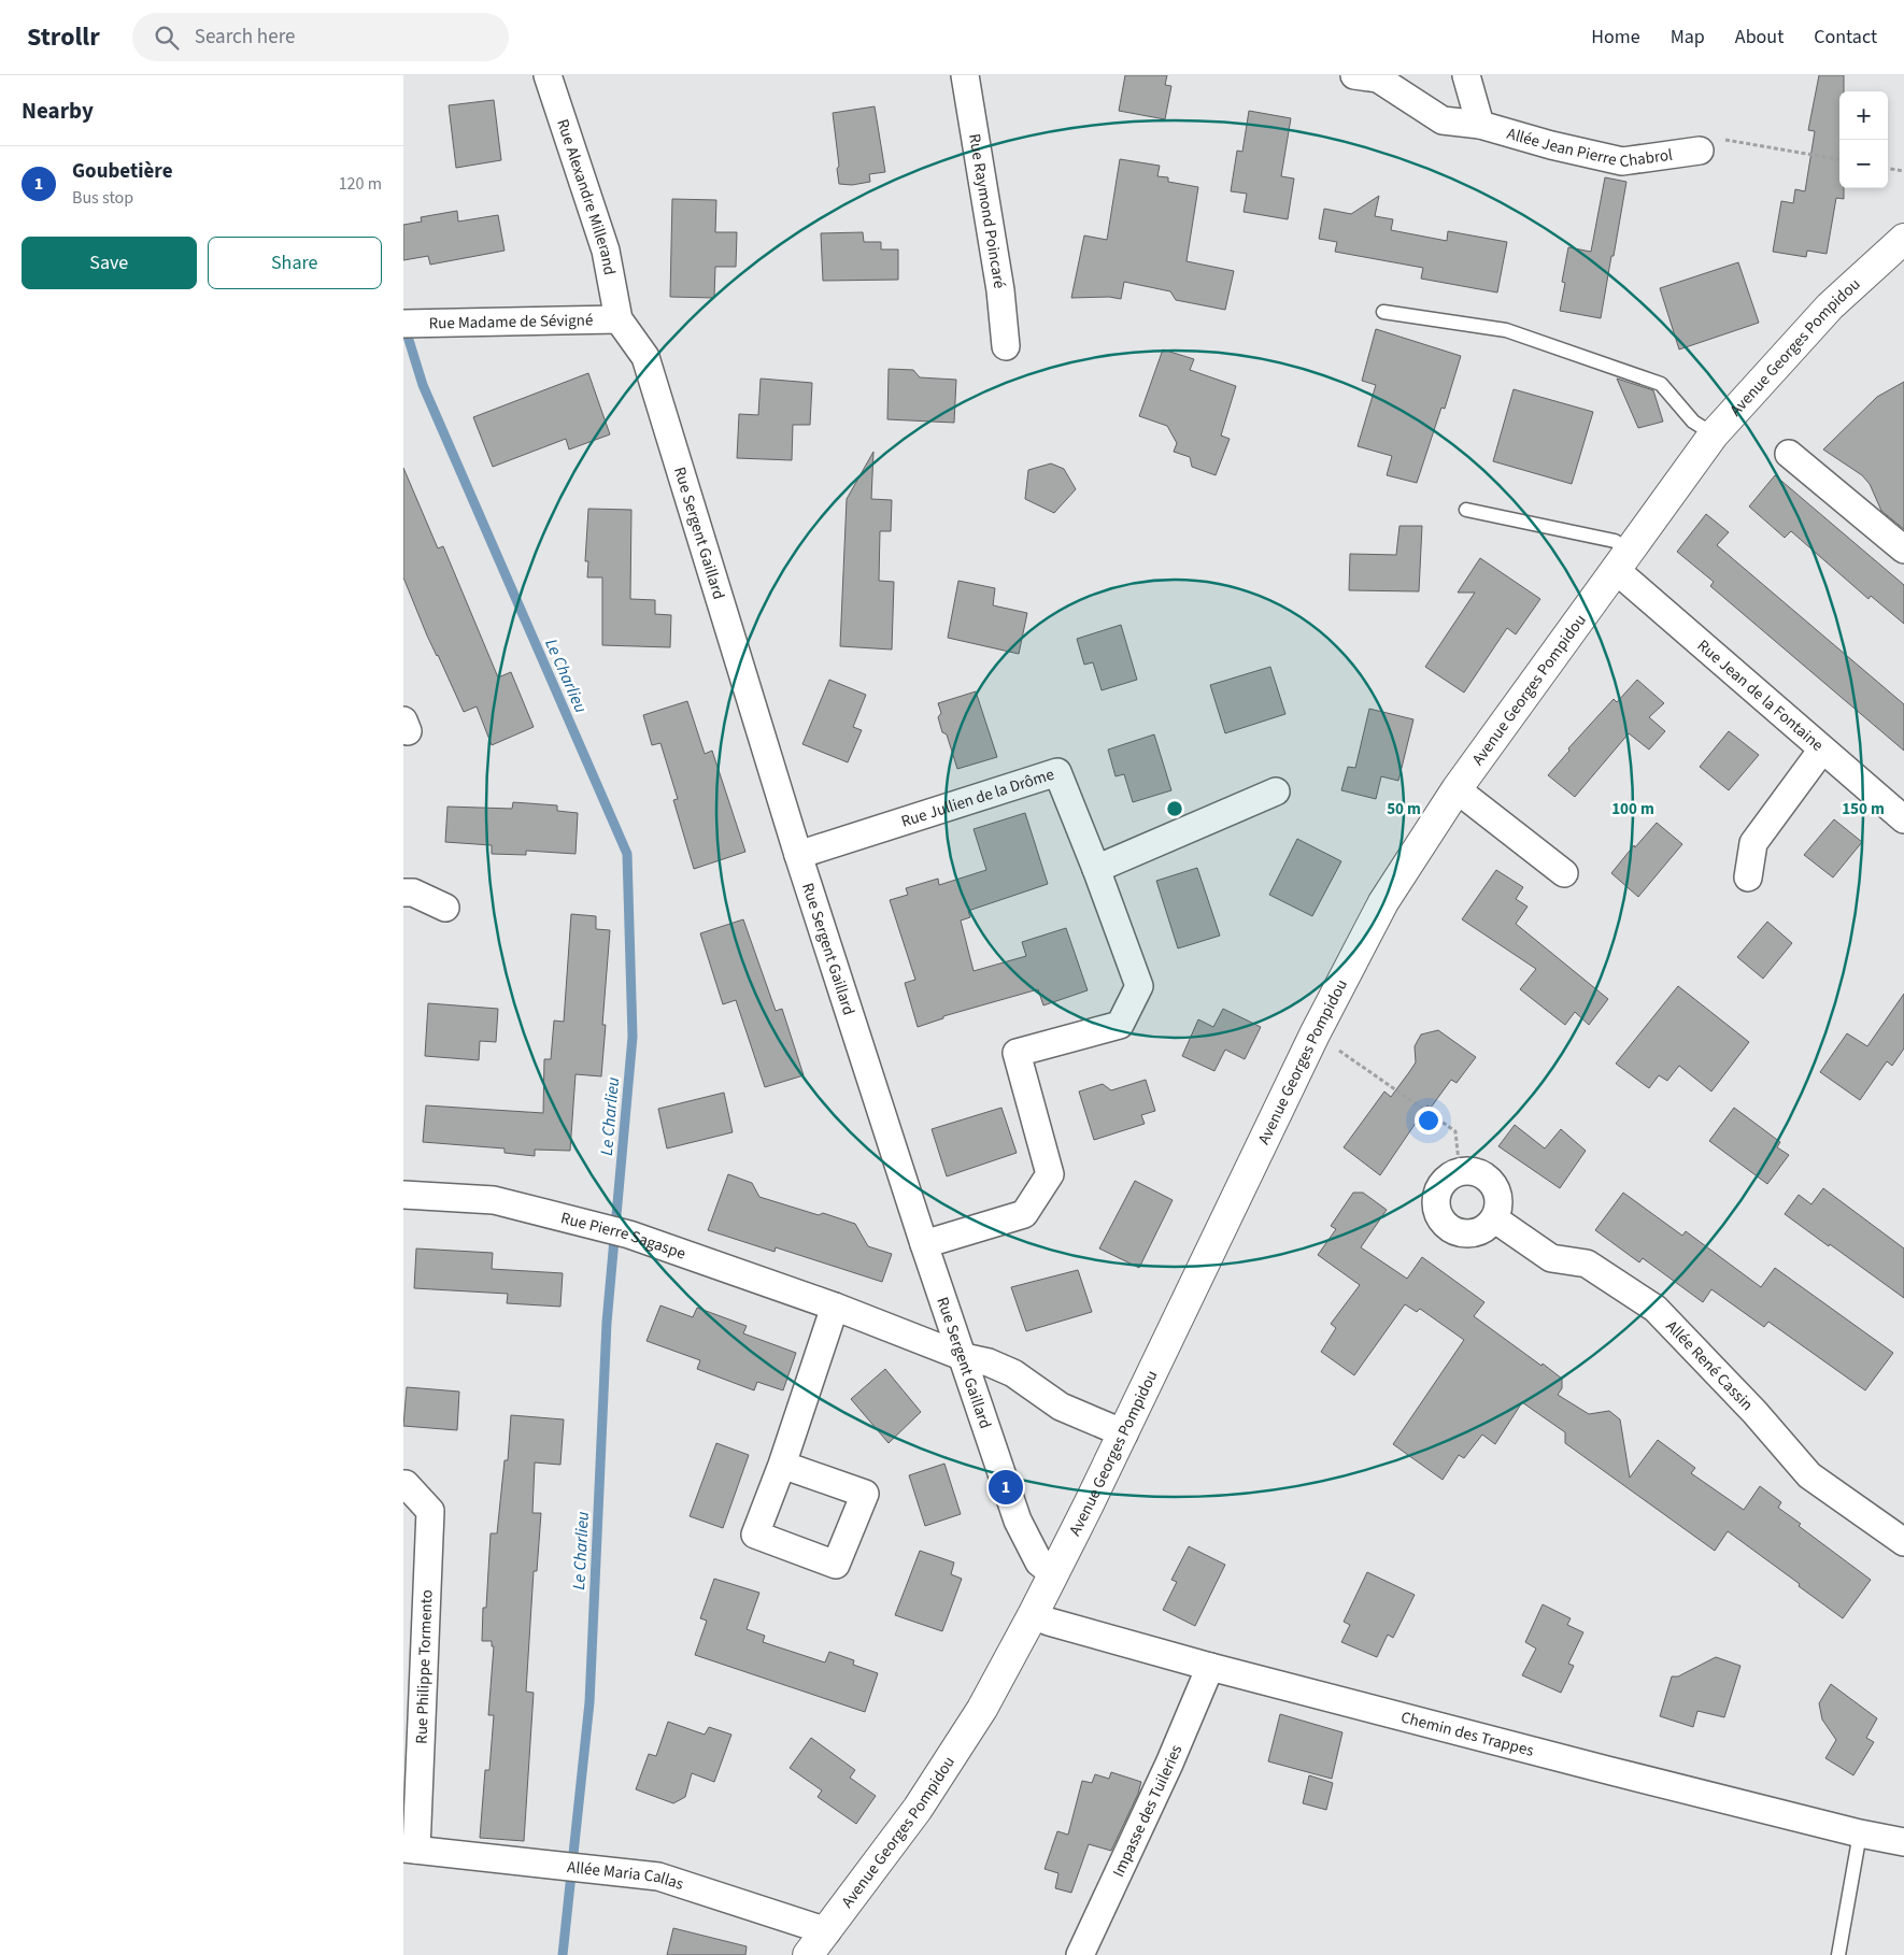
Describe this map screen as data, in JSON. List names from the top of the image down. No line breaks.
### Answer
{"streets":{"main road":["Avenue Georges Pompidou"],"street":["Allée Jean Pierre Chabrol","Rue Alexandre Millerand","Rue Raymond Poincaré","Rue Madame de Sévigné","Rue Sergent Gaillard","Rue Jean de la Fontaine","Rue Jullien de la Drôme","Rue Pierre Sagaspe","Allée René Cassin","Rue Philippe Tormento","Chemin des Trappes","Impasse des Tuileries","Allée Maria Callas"]},"crossings":[["Rue Alexandre Millerand","Rue Madame de Sévigné"],["Rue Alexandre Millerand","Rue Sergent Gaillard"],["Rue Madame de Sévigné","Rue Sergent Gaillard"],["Avenue Georges Pompidou","Rue Sergent Gaillard"],["Avenue Georges Pompidou","Rue Jean de la Fontaine"],["Avenue Georges Pompidou","Rue Pierre Sagaspe"],["Avenue Georges Pompidou","Chemin des Trappes"],["Avenue Georges Pompidou","Allée Maria Callas"],["Rue Sergent Gaillard","Rue Jullien de la Drôme"],["Rue Sergent Gaillard","Rue Pierre Sagaspe"],["Rue Philippe Tormento","Allée Maria Callas"],["Chemin des Trappes","Impasse des Tuileries"]],"water":["Le Charlieu"],"page":{"header":"Strollr","search":"Search here","nav":["Home","Map","About","Contact"],"heading":"Nearby","map_buttons":["+","−"],"list":[{"mark":"1","name":"Goubetière","note":"Bus stop","value":"120 m"}],"buttons":["Save","Share"],"pins":"1"},"rings":["50 m","100 m","150 m"]}
